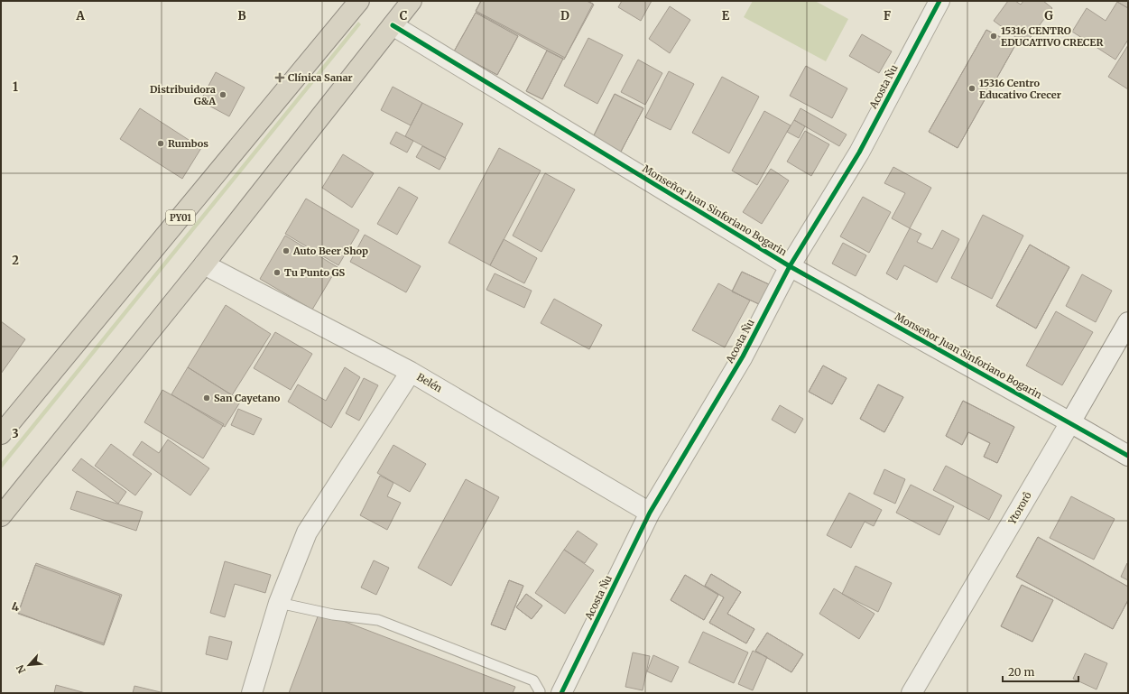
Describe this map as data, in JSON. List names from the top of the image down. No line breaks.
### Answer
{"streets":{"highway":["PY01"],"street":["Acosta Ñu","Monseñor Juan Sinforiano Bogarin","Belén","Ytororô"]},"crossings":[["Acosta Ñu","Monseñor Juan Sinforiano Bogarin"],["Acosta Ñu","Belén"],["Monseñor Juan Sinforiano Bogarin","Ytororô"]],"places":{"other":["15316 CENTRO EDUCATIVO CRECER","15316 Centro Educativo Crecer","Distribuidora G&A","Rumbos","Auto Beer Shop","Tu Punto GS","San Cayetano"],"health":["Clínica Sanar"]},"scale_bar":"20 m","north":"bottom left","grid":{"columns":["A","B","C","D","E","F","G"],"rows":["1","2","3","4"]}}
